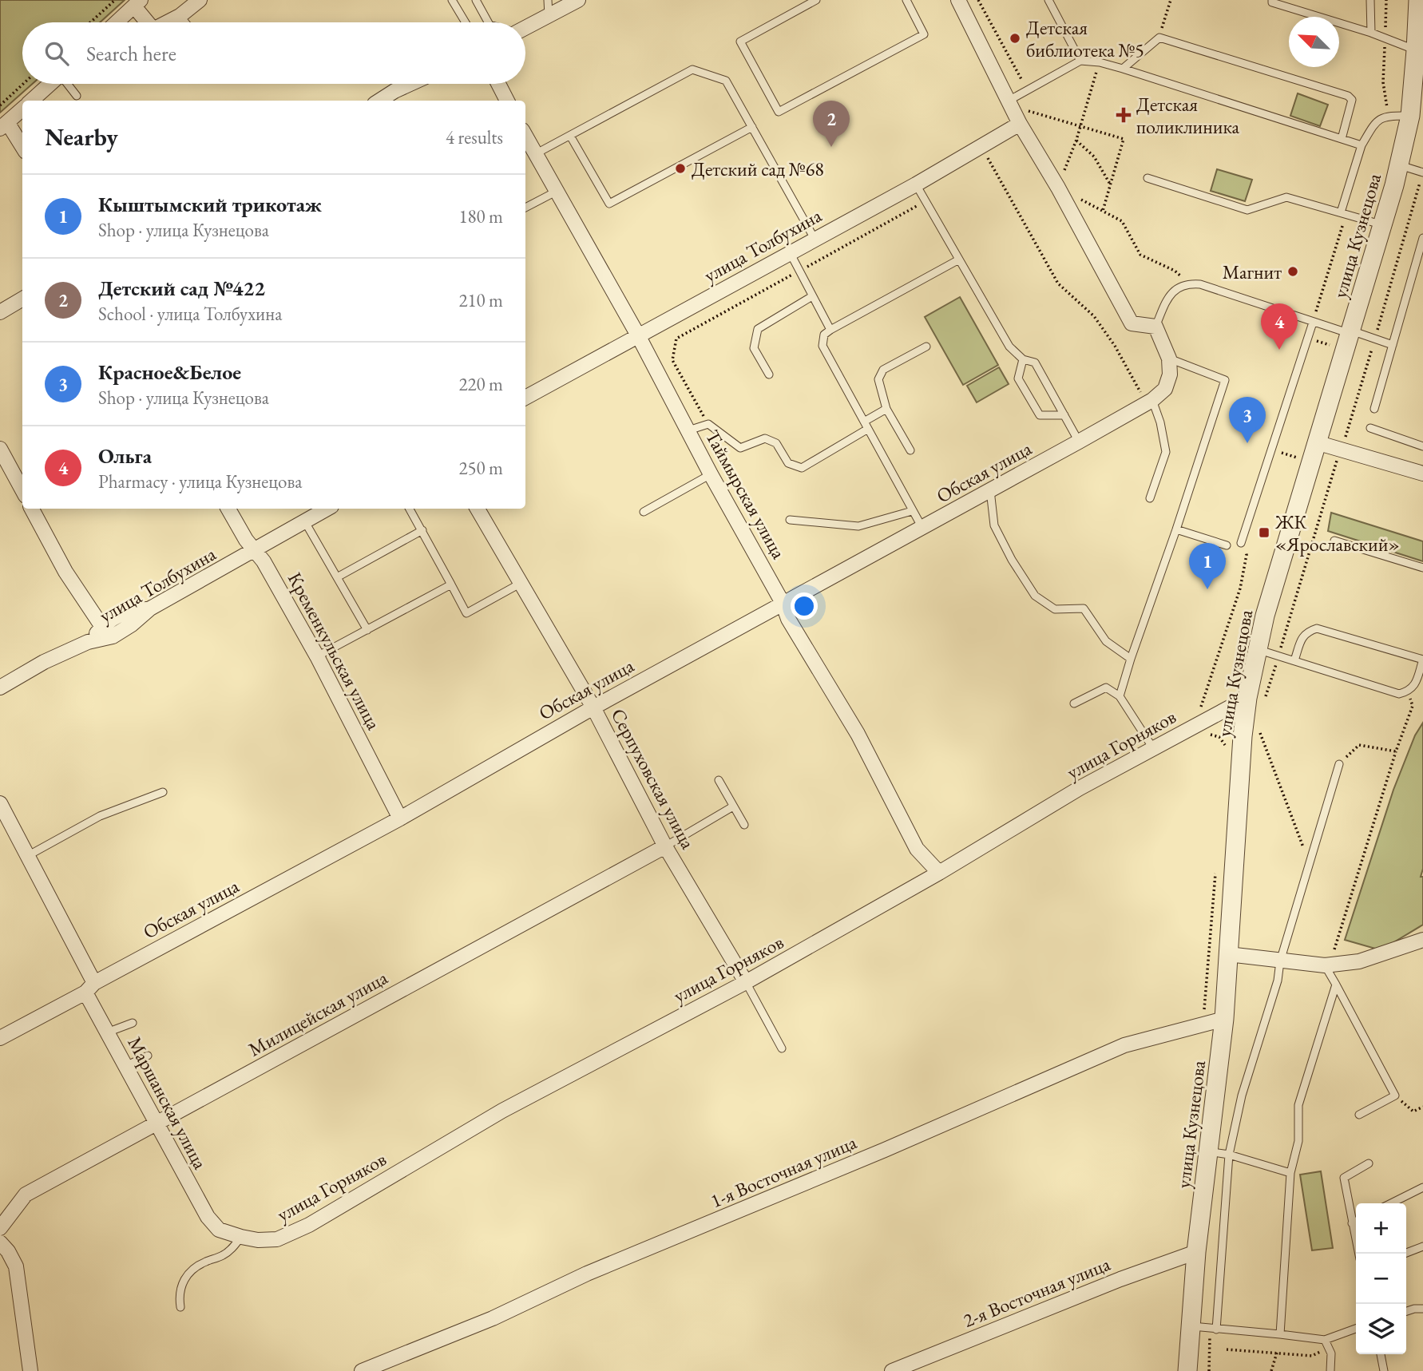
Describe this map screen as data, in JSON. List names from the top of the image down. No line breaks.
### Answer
{"streets":{"street":["улица Кузнецова","улица Толбухина","Обская улица","Таймырская улица","Кременкульская улица","улица Горняков","Серпуховская улица","Милицейская улица","Маршанская улица","1-я Восточная улица","2-я Восточная улица"]},"crossings":[["улица Кузнецова","улица Горняков"],["улица Кузнецова","1-я Восточная улица"],["улица Кузнецова","2-я Восточная улица"],["улица Толбухина","Таймырская улица"],["улица Толбухина","Кременкульская улица"],["Обская улица","Таймырская улица"],["Обская улица","Кременкульская улица"],["Обская улица","Серпуховская улица"],["Обская улица","Маршанская улица"],["Таймырская улица","улица Горняков"],["улица Горняков","Серпуховская улица"],["улица Горняков","Маршанская улица"],["Серпуховская улица","Милицейская улица"],["Милицейская улица","Маршанская улица"]],"places":{"other":["Детская библиотека №5","Детский сад №68","Магнит"],"health":["Детская поликлиника"],"transit":["ЖК «Ярославский»"]},"north":"top left","page":{"search":"Search here","pins":["2","4","3","1"],"heading":["Nearby","4 results"],"list":[{"mark":"1","name":"Кыштымский трикотаж","note":"Shop · улица Кузнецова","value":"180 m"},{"mark":"2","name":"Детский сад №422","note":"School · улица Толбухина","value":"210 m"},{"mark":"3","name":"Красное&Белое","note":"Shop · улица Кузнецова","value":"220 m"},{"mark":"4","name":"Ольга","note":"Pharmacy · улица Кузнецова","value":"250 m"}],"map_buttons":["+","−"]}}
